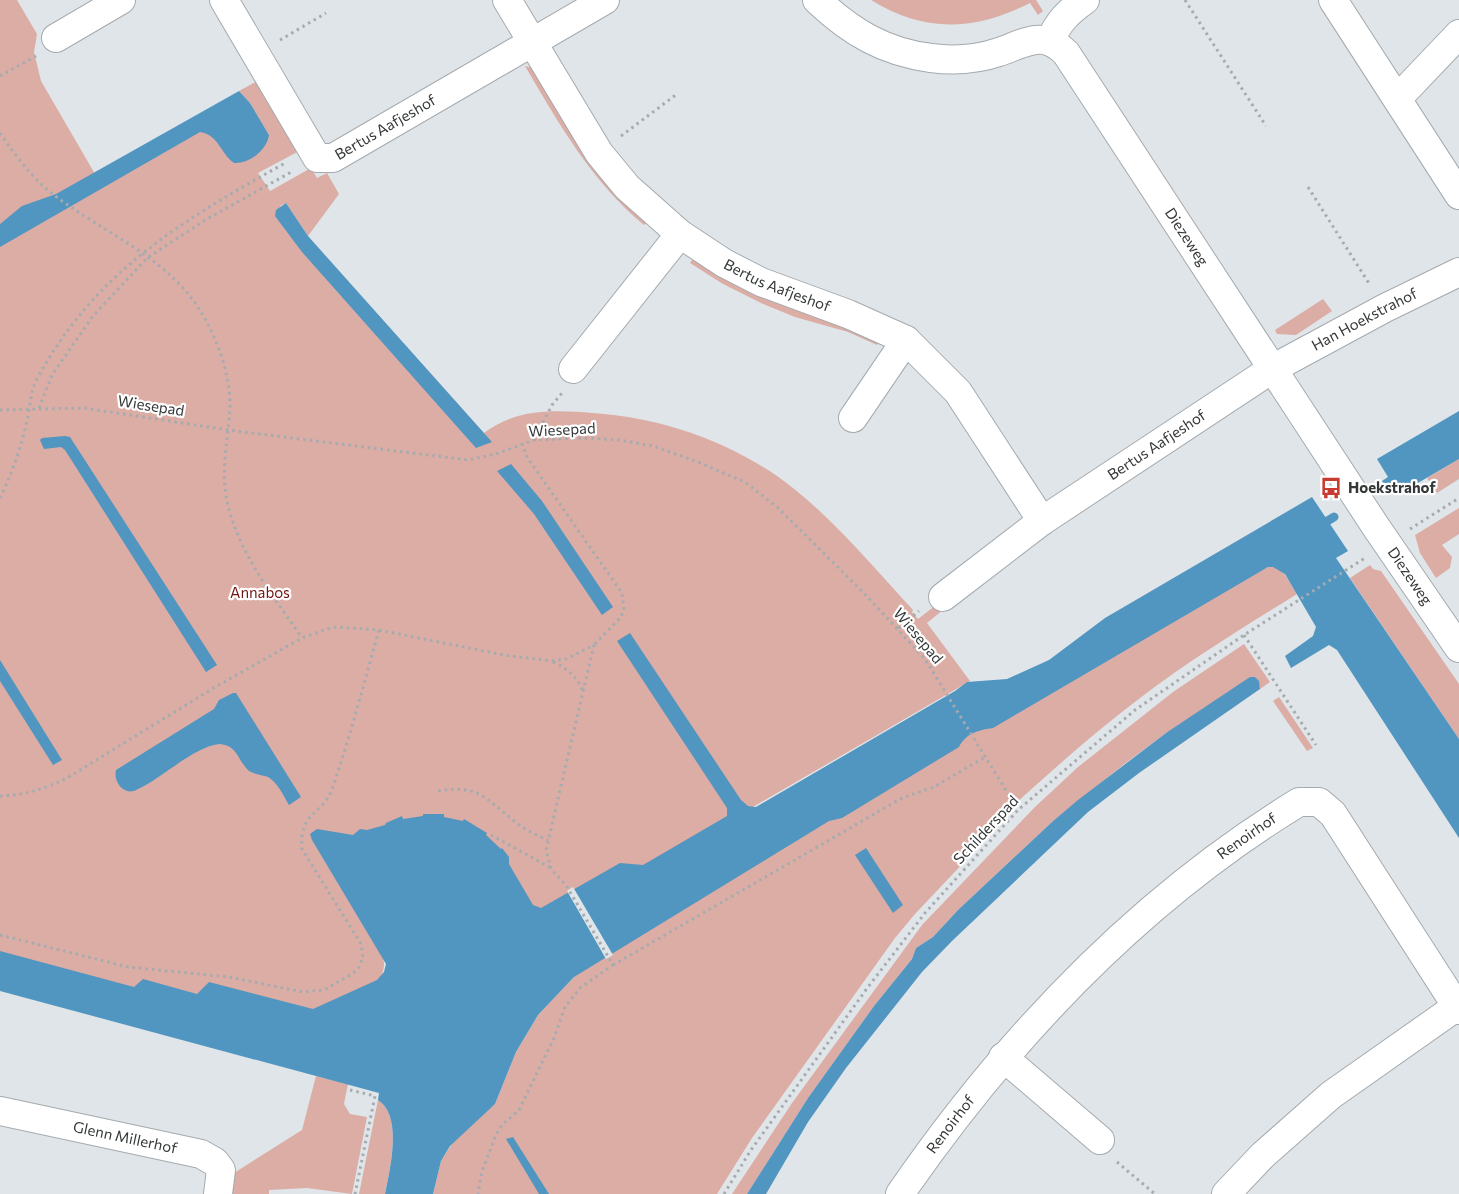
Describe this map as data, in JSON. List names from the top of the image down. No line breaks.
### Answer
{"streets":{"street":["Bertus Aafjeshof","Diezeweg","Han Hoekstrahof","Renoirhof","Glenn Millerhof"],"path":["Wiesepad","Schilderspad"]},"crossings":[["Bertus Aafjeshof","Diezeweg"],["Bertus Aafjeshof","Han Hoekstrahof"],["Diezeweg","Han Hoekstrahof"],["Wiesepad","Schilderspad"]],"parks":["Annabos"],"places":{"bus stop":["Hoekstrahof"]}}
